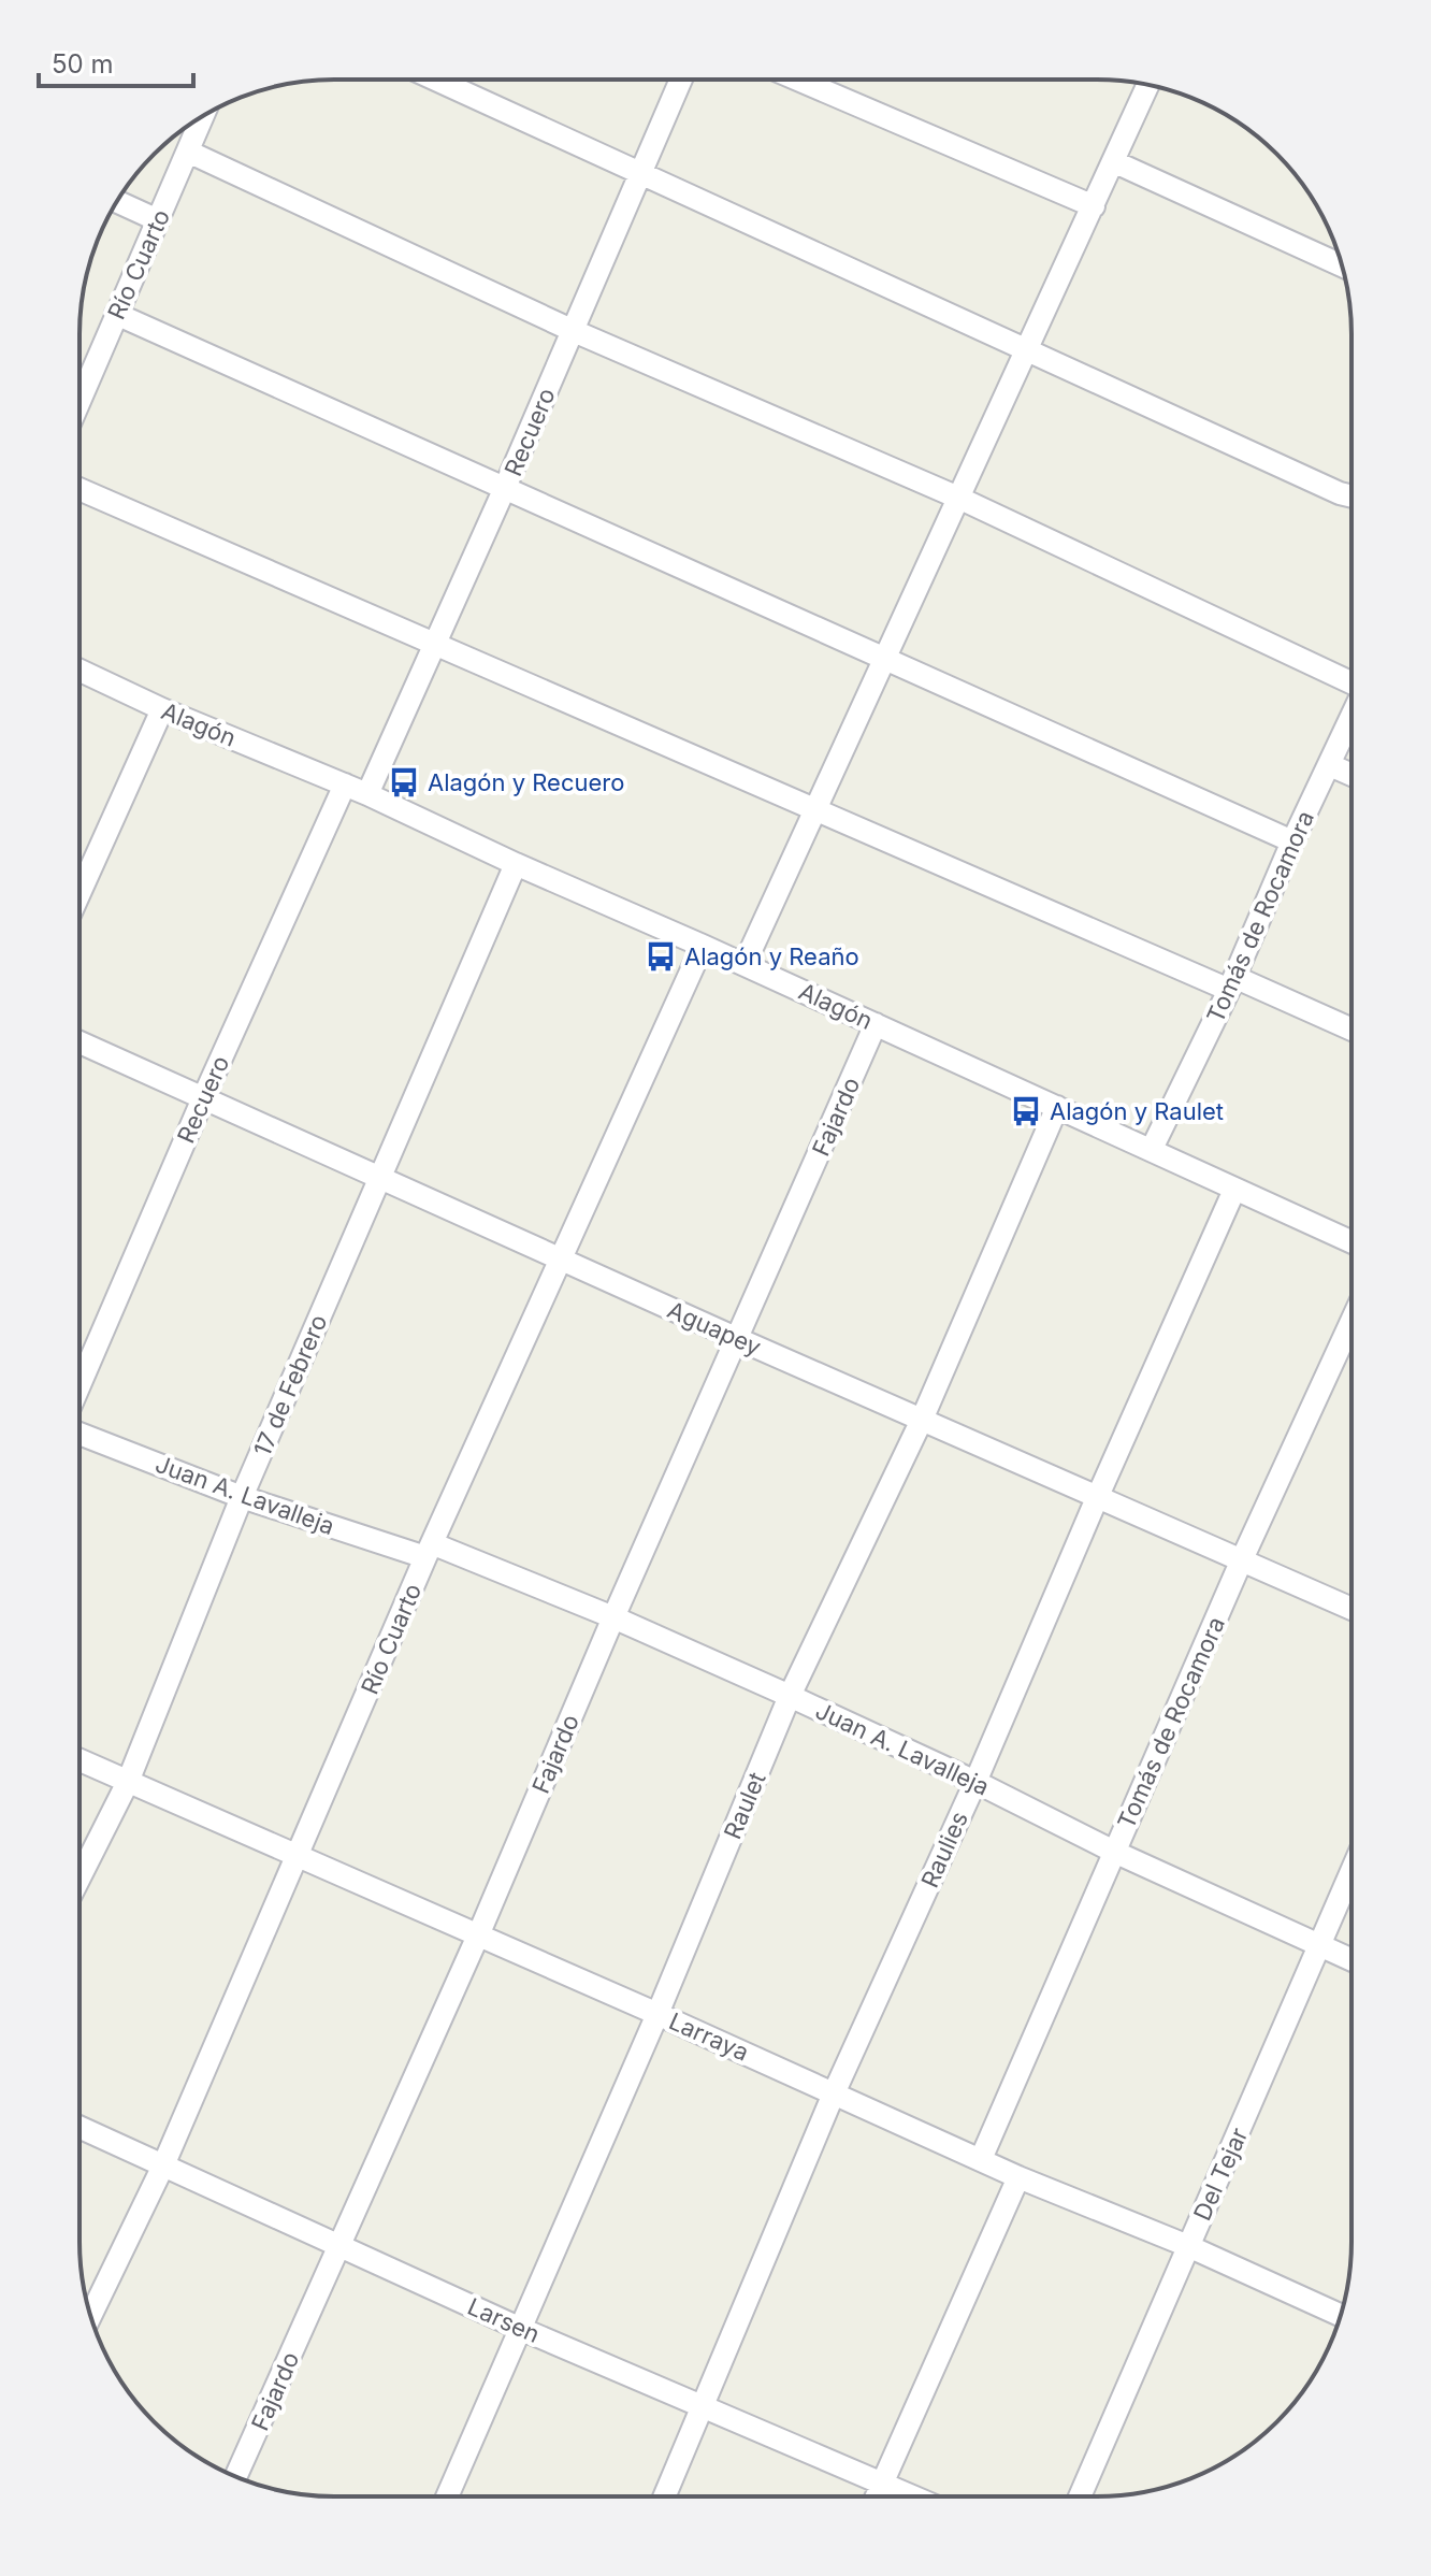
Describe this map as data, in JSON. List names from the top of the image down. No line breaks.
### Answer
{"streets":{"street":["Río Cuarto","Recuero","Alagón","Tomás de Rocamora","Fajardo","Aguapey","17 de Febrero","Juan A. Lavalleja","Raulet","Raulies","Larraya","Del Tejar","Larsen"]},"crossings":[["Río Cuarto","Alagón"],["Río Cuarto","Aguapey"],["Río Cuarto","Juan A. Lavalleja"],["Río Cuarto","Larraya"],["Río Cuarto","Larsen"],["Recuero","Alagón"],["Recuero","Aguapey"],["Alagón","Tomás de Rocamora"],["Alagón","Fajardo"],["Alagón","17 de Febrero"],["Alagón","Raulet"],["Alagón","Raulies"],["Tomás de Rocamora","Aguapey"],["Tomás de Rocamora","Juan A. Lavalleja"],["Tomás de Rocamora","Larraya"],["Fajardo","Aguapey"],["Fajardo","Juan A. Lavalleja"],["Fajardo","Larraya"],["Fajardo","Larsen"],["Aguapey","17 de Febrero"],["Aguapey","Raulet"],["Aguapey","Raulies"],["17 de Febrero","Juan A. Lavalleja"],["17 de Febrero","Larraya"],["Juan A. Lavalleja","Raulet"],["Juan A. Lavalleja","Raulies"],["Juan A. Lavalleja","Del Tejar"],["Raulet","Larraya"],["Raulet","Larsen"],["Raulies","Larraya"],["Raulies","Larsen"],["Larraya","Del Tejar"]],"places":{"bus stop":["Alagón y Recuero","Alagón y Reaño","Alagón y Raulet"]},"scale_bar":"50 m"}
